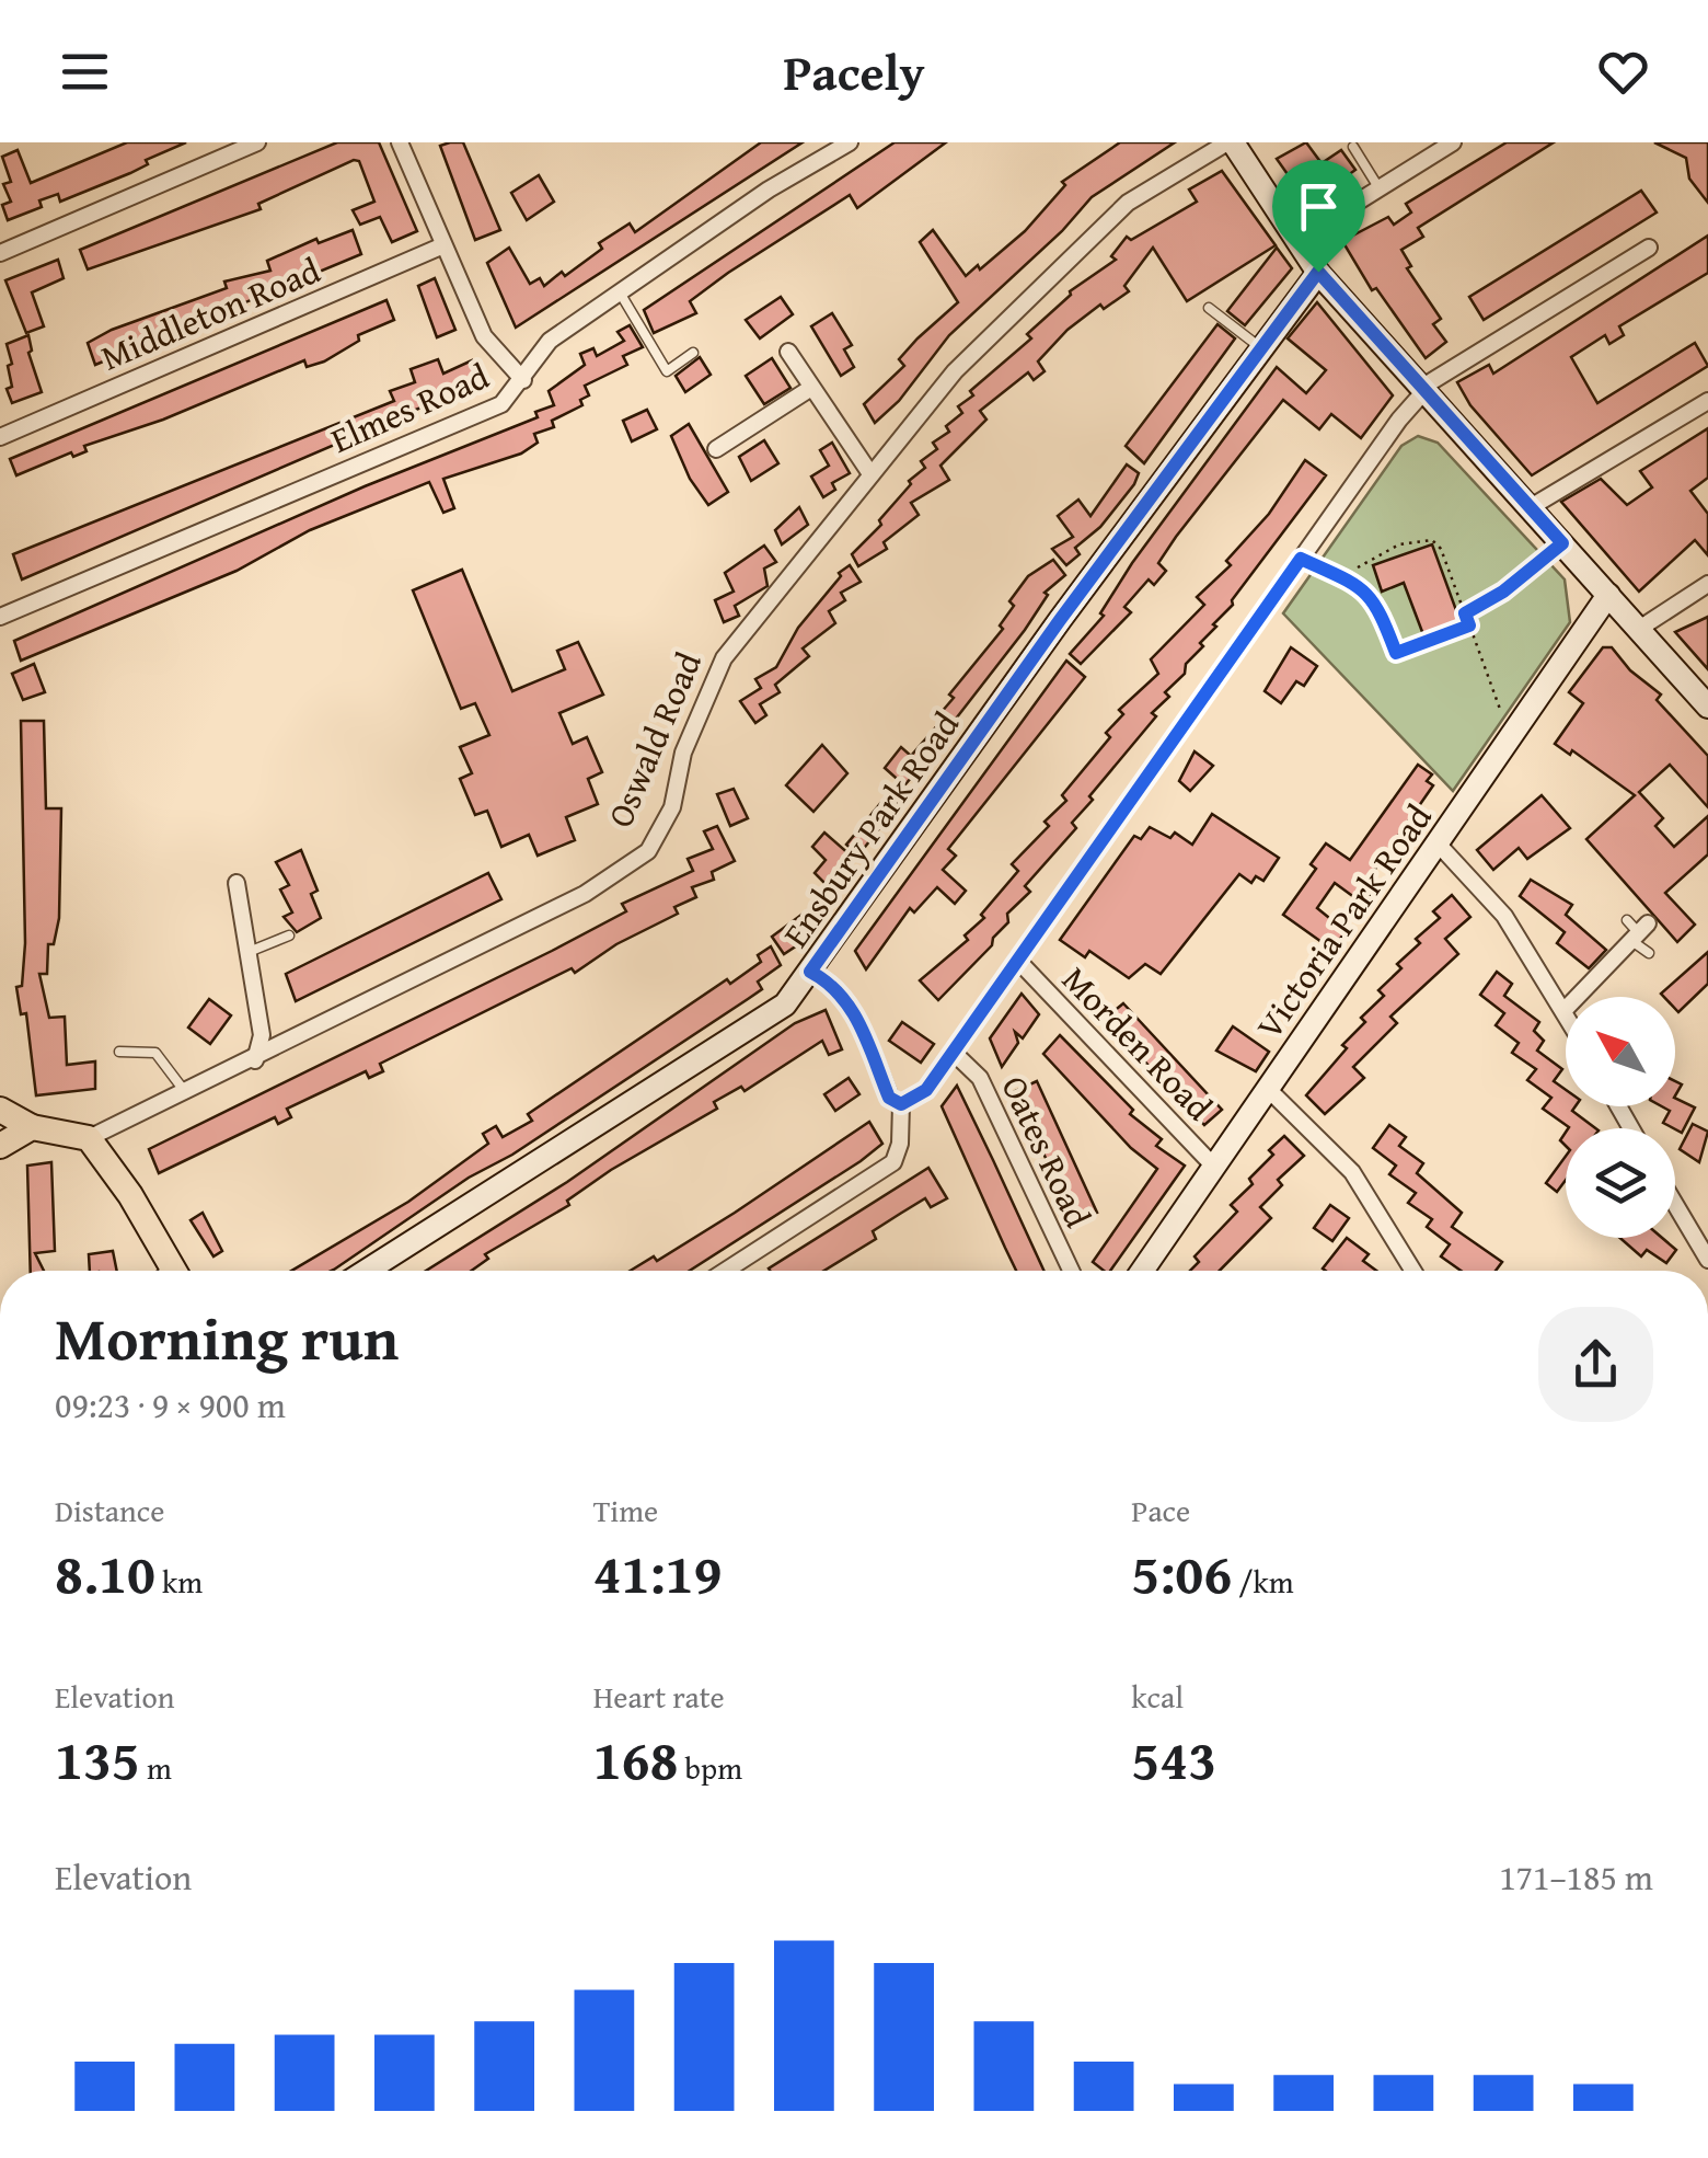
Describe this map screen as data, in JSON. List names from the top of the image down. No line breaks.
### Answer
{"streets":{"street":["Middleton Road","Elmes Road","Oswald Road","Ensbury Park Road","Victoria Park Road","Morden Road","Oates Road"]},"crossings":[["Victoria Park Road","Morden Road"]],"north":"top left","page":{"header":"Pacely","heading":["Morning run","09:23 · 9 × 900 m"],"stats":[["Distance","8.10 km"],["Time","41:19"],["Pace","5:06 /km"],["Elevation","135 m"],["Heart rate","168 bpm"],["kcal","543"]],"chart":["Elevation","171–185 m"]}}
